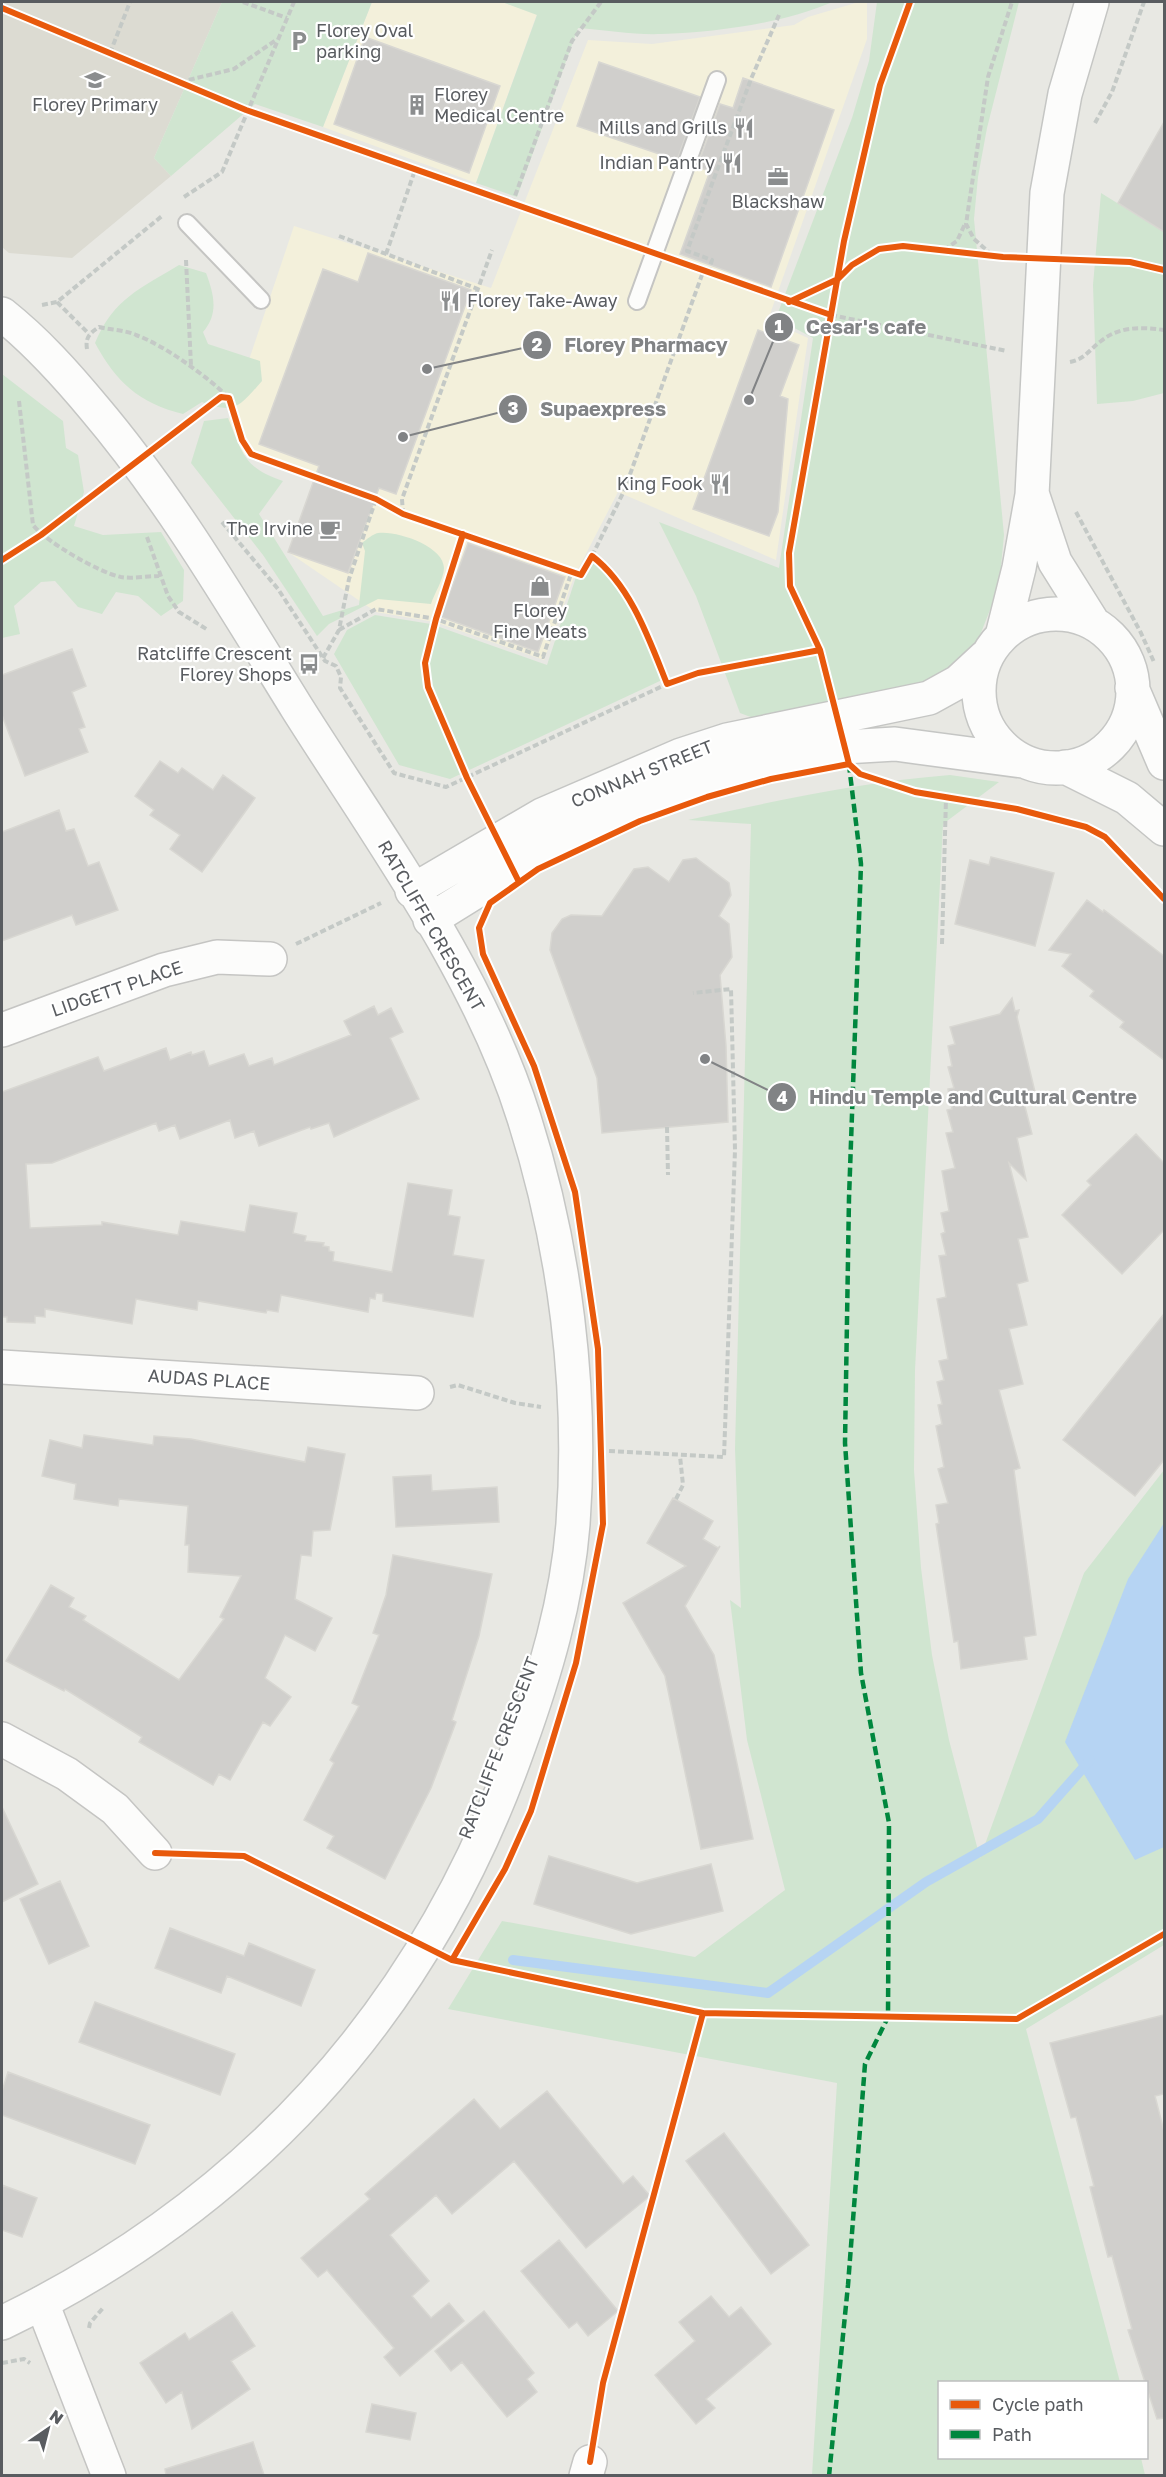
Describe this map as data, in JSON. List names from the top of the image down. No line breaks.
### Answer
{"streets":{"street":["CONNAH STREET","RATCLIFFE CRESCENT","LIDGETT PLACE","AUDAS PLACE"]},"crossings":[["CONNAH STREET","RATCLIFFE CRESCENT"]],"places":{"parking":["Florey Oval parking"],"school or university":["Florey Primary"],"building":["Florey Medical Centre"],"restaurant":["Mills and Grills","Indian Pantry","Florey Take-Away","King Fook"],"office":["Blackshaw"],"other":["Florey Pharmacy","Cesar's cafe","Supaexpress","Hindu Temple and Cultural Centre"],"cafe":["The Irvine"],"shop":["Florey Fine Meats"],"bus stop":["Ratcliffe Crescent Florey Shops"]},"legend":["Cycle path","Path"],"north":"top right"}
